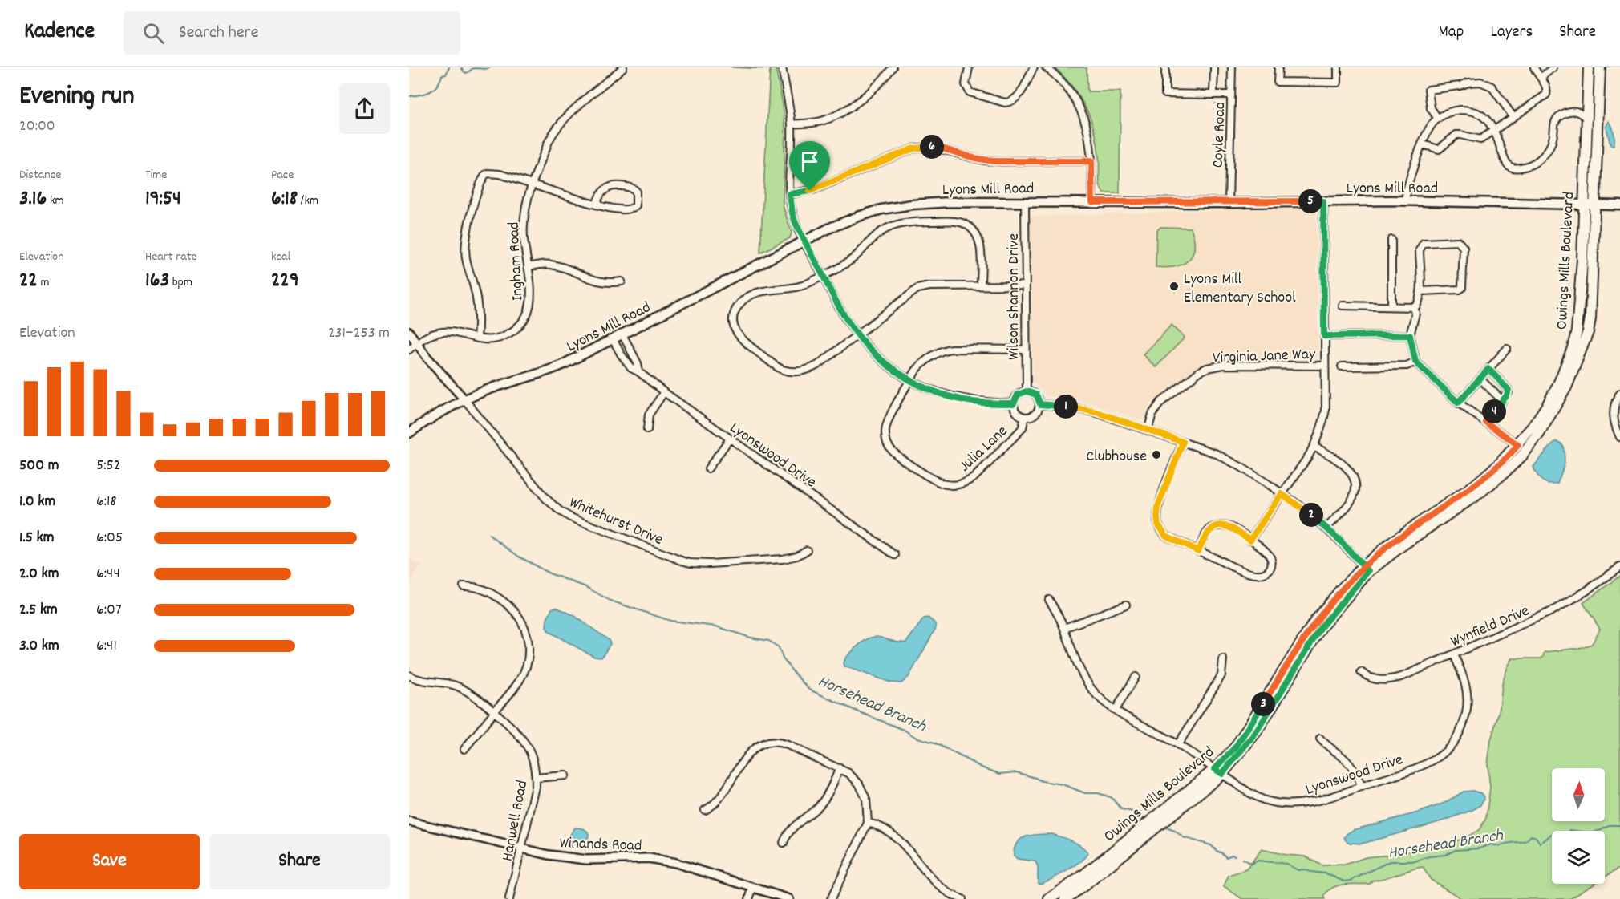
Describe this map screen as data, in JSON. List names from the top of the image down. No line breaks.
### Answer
{"streets":{"main road":["Lyons Mill Road","Owings Mills Boulevard"],"street":["Coyle Road","Ingham Road","Wilson Shannon Drive","Virginia Jane Way","Julia Lane","Lyonswood Drive","Whitehurst Drive","Wynfield Drive","Hanwell Road","Winands Road"]},"crossings":[["Coyle Road","Lyons Mill Road"],["Lyons Mill Road","Owings Mills Boulevard"],["Lyons Mill Road","Wilson Shannon Drive"],["Lyons Mill Road","Lyonswood Drive"],["Lyons Mill Road","Whitehurst Drive"],["Owings Mills Boulevard","Lyonswood Drive"],["Wilson Shannon Drive","Julia Lane"],["Lyonswood Drive","Wynfield Drive"],["Hanwell Road","Winands Road"]],"water":["Horsehead Branch"],"places":["Lyons Mill Elementary School","Clubhouse"],"north":"top","page":{"header":"Kadence","search":"Search here","nav":["Map","Layers","Share"],"heading":["Evening run","20:00"],"pins":["6","5","1","4","2","3"],"stats":[["Distance","3.16 km"],["Time","19:54"],["Pace","6:18 /km"],["Elevation","22 m"],["Heart rate","163 bpm"],["kcal","229"]],"chart":["Elevation","231–253 m"],"list":[{"name":"500 m","note":"5:52"},{"name":"1.0 km","note":"6:18"},{"name":"1.5 km","note":"6:05"},{"name":"2.0 km","note":"6:44"},{"name":"2.5 km","note":"6:07"},{"name":"3.0 km","note":"6:41"}],"buttons":["Save","Share"]}}
